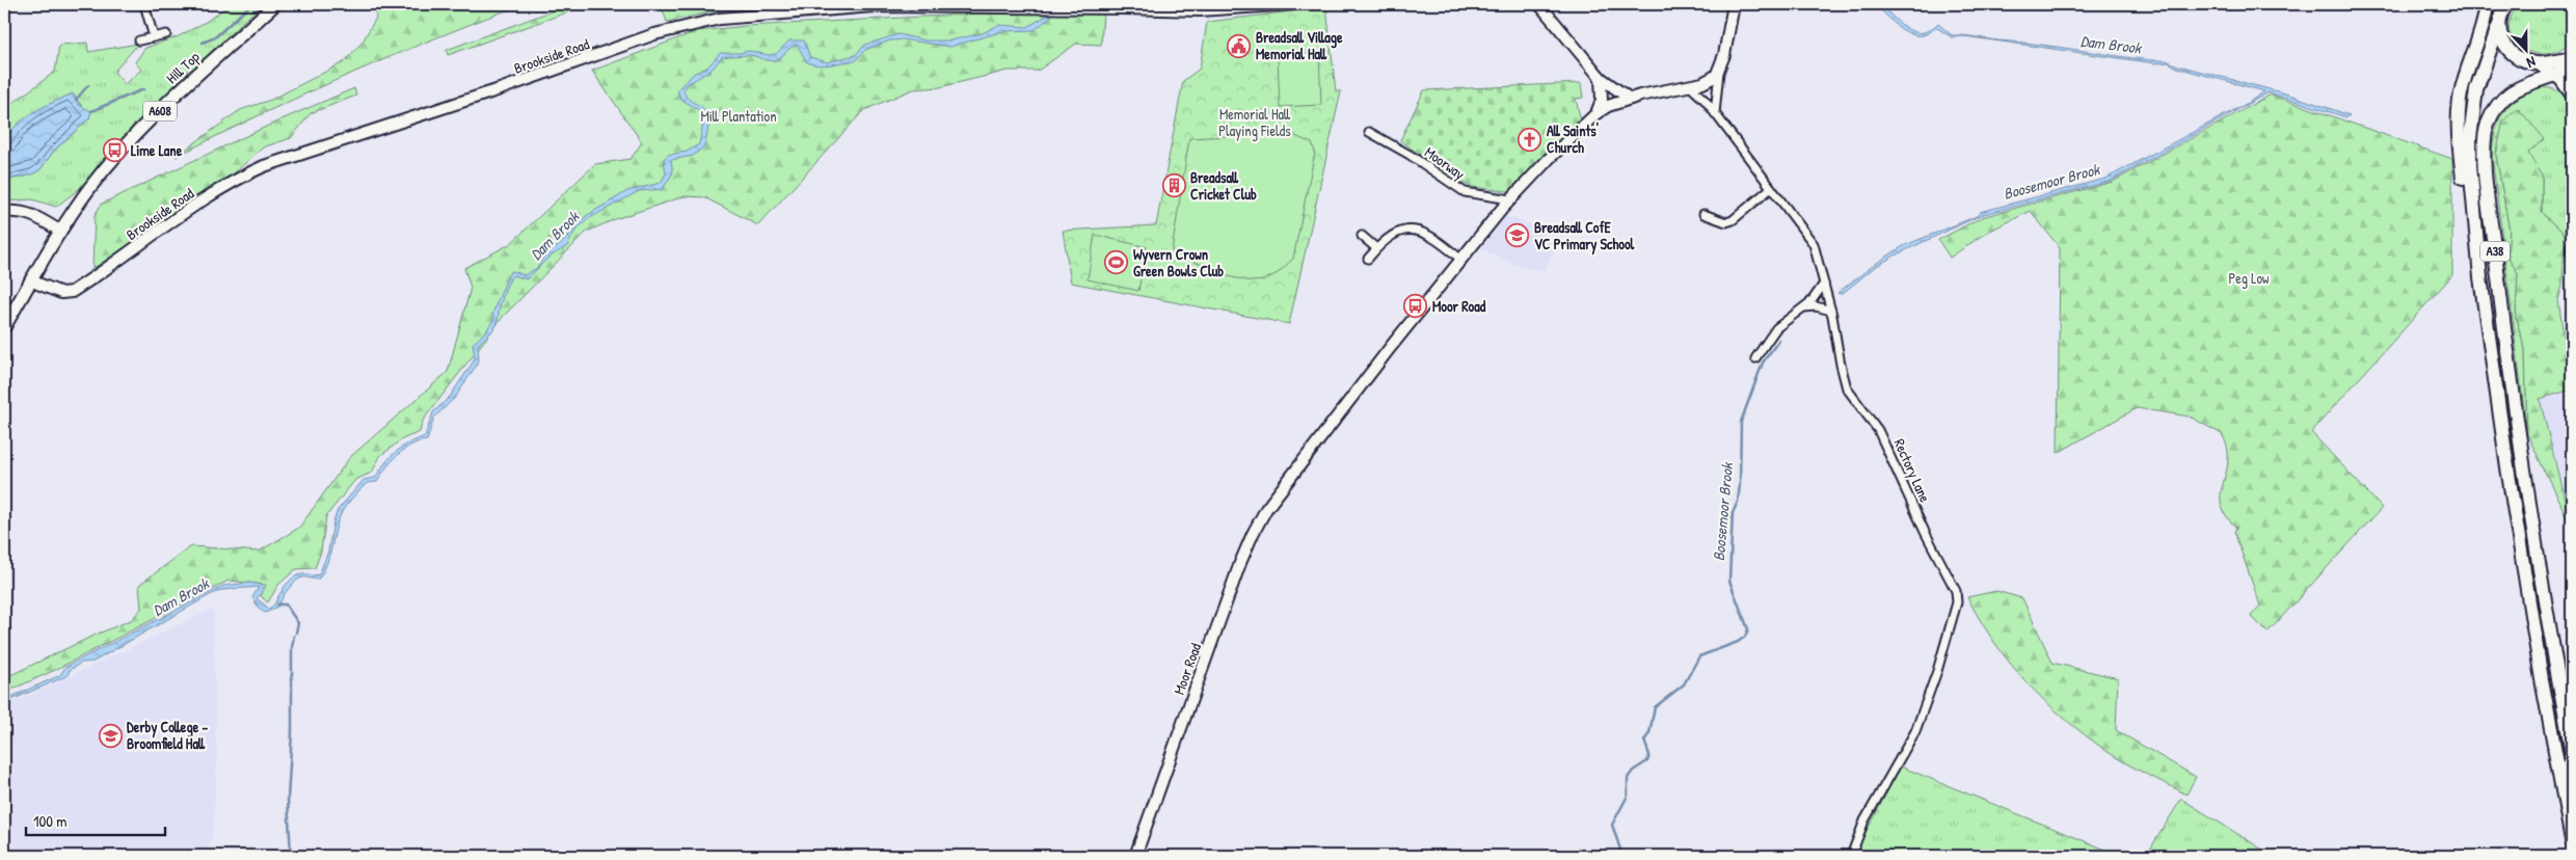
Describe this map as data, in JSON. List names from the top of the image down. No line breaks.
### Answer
{"streets":{"highway":["A38"],"main road":["Hill Top","A608"],"street":["Brookside Road","Moorway","Rectory Lane","Moor Road"]},"crossings":[["Brookside Road","A608"],["Hill Top","A608"],["Moorway","Moor Road"],["Rectory Lane","Moor Road"]],"water":["Dam Brook","Boosemoor Brook"],"parks":["Memorial Hall Playing Fields","Mill Plantation","Peg Low"],"places":{"public building":["Breadsall Village Memorial Hall"],"church":["All Saints' Church"],"bus stop":["Lime Lane","Moor Road"],"building":["Breadsall Cricket Club"],"school or university":["Breadsall CofE VC Primary School","Derby College - Broomfield Hall"],"sports":["Wyvern Crown Green Bowls Club"]},"scale_bar":"100 m","north":"bottom"}
